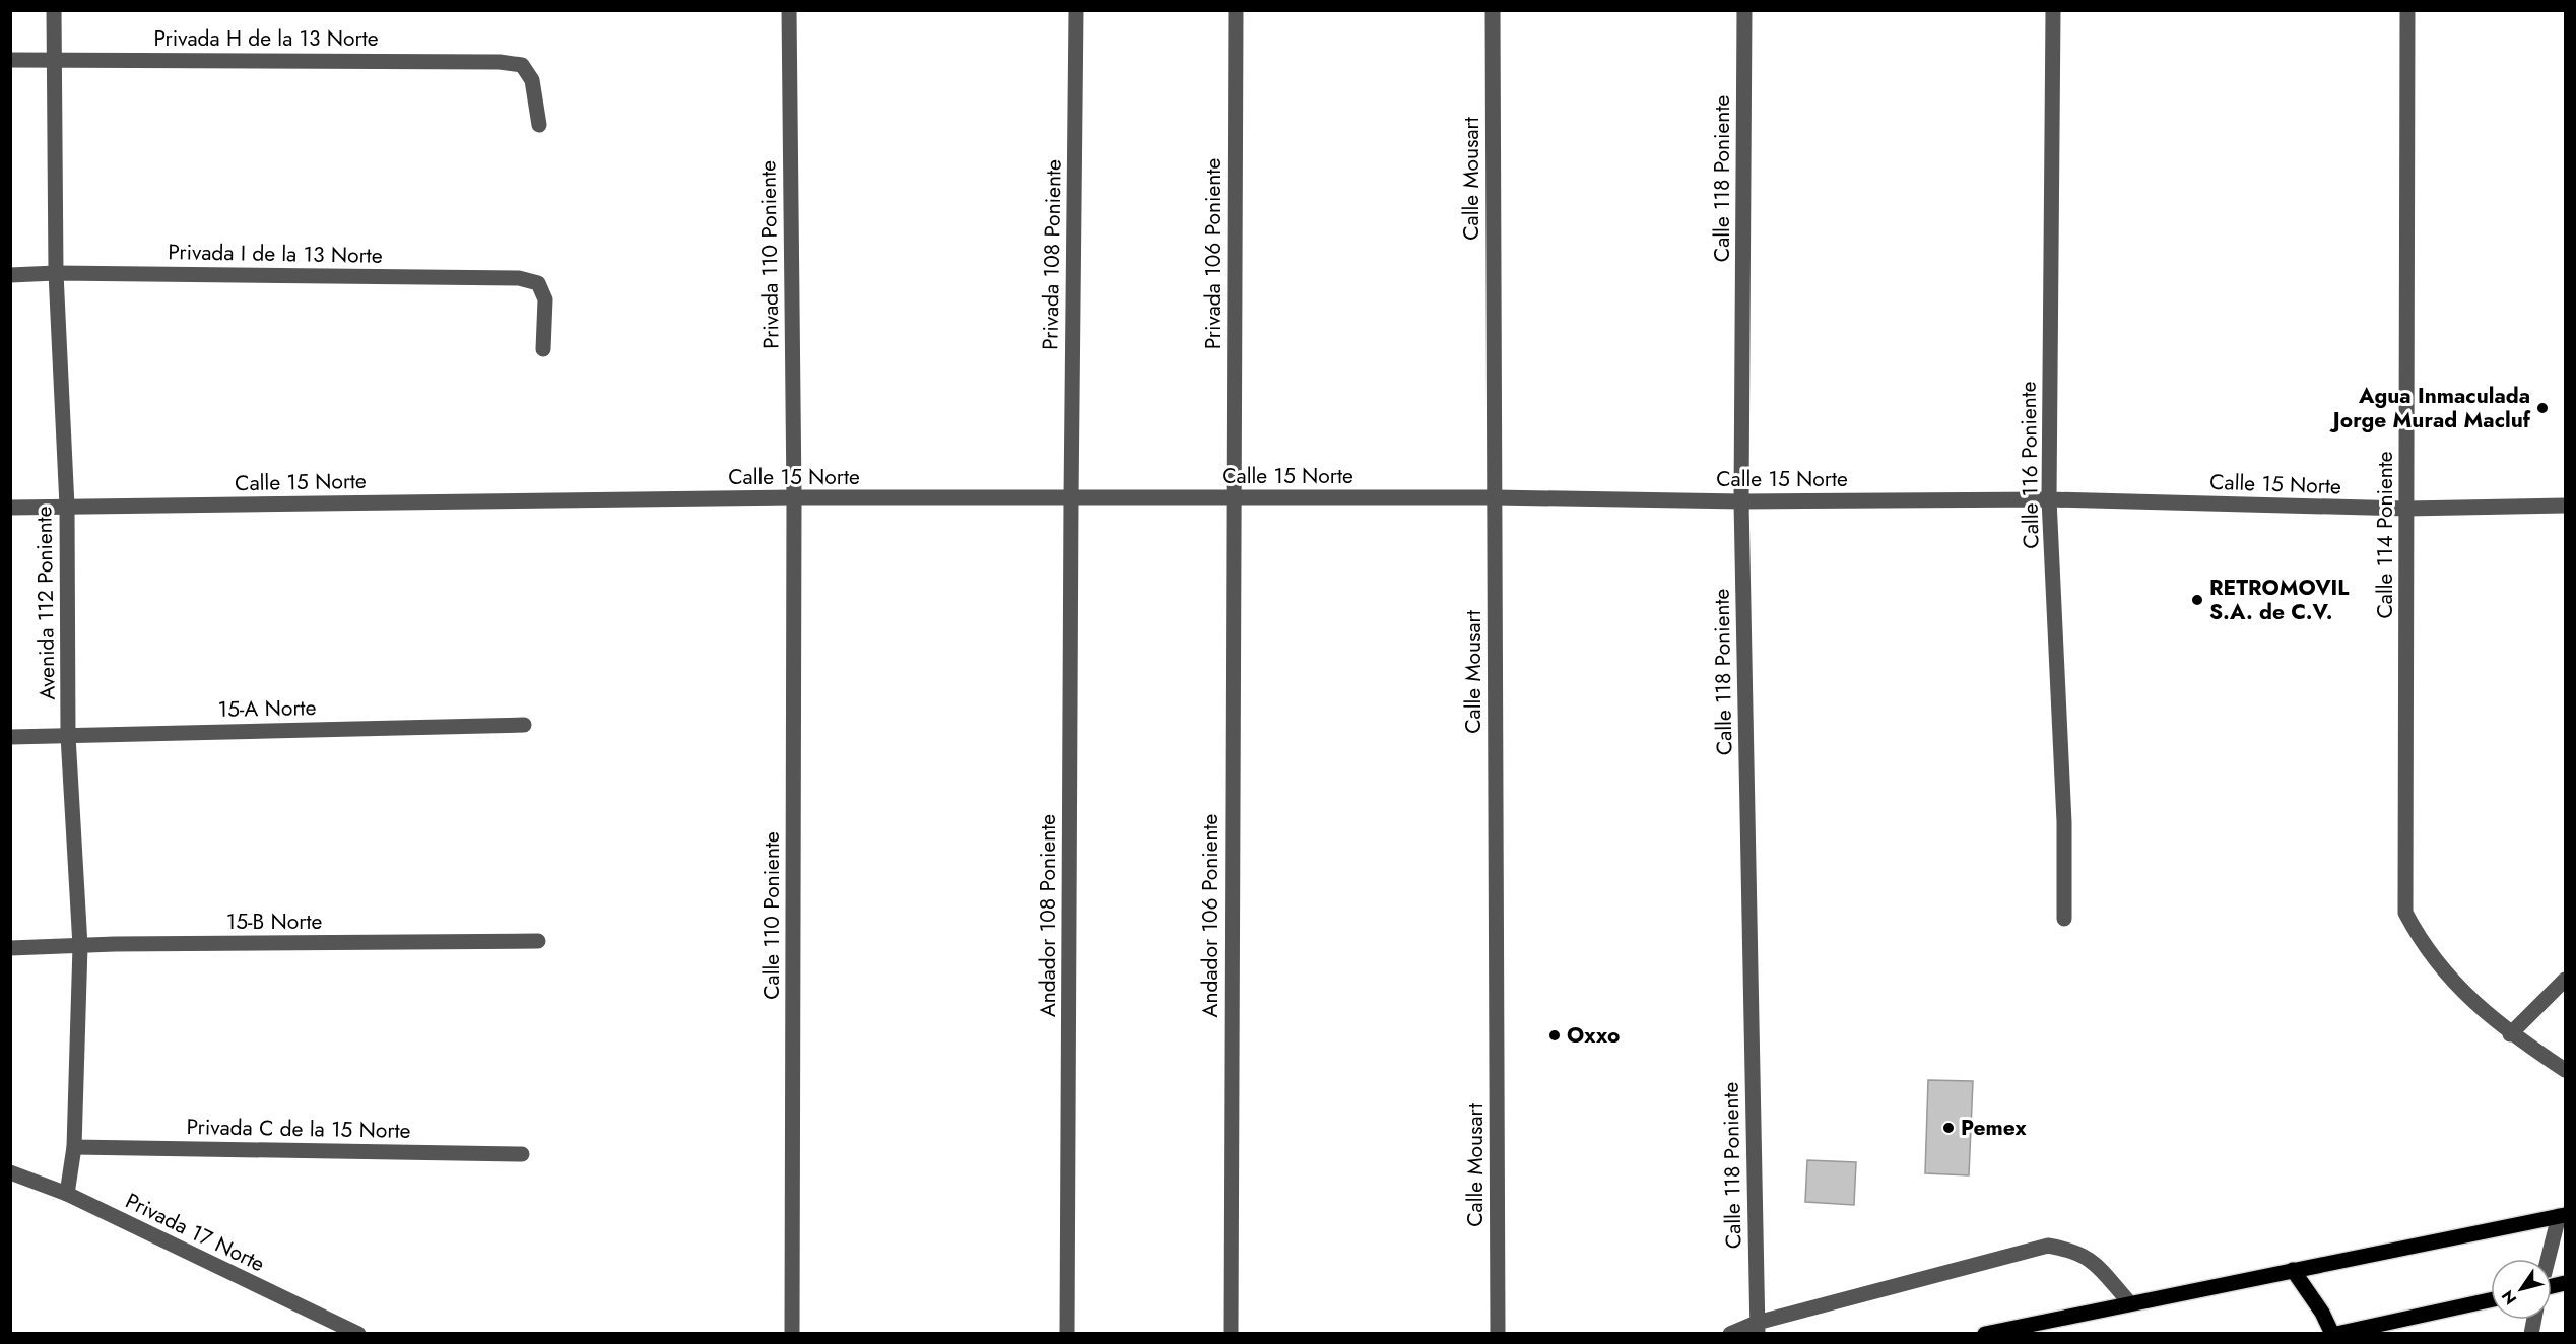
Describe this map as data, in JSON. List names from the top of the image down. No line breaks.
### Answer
{"streets":{"street":["Privada H de la 13 Norte","Calle Mousart","Calle 118 Poniente","Privada I de la 13 Norte","Privada 106 Poniente","Privada 110 Poniente","Privada 108 Poniente","Calle 116 Poniente","Calle 15 Norte","Calle 114 Poniente","Avenida 112 Poniente","15-A Norte","Calle 110 Poniente","Andador 108 Poniente","Andador 106 Poniente","15-B Norte","Privada C de la 15 Norte","Privada 17 Norte"]},"crossings":[["Privada H de la 13 Norte","Avenida 112 Poniente"],["Calle Mousart","Calle 15 Norte"],["Calle 118 Poniente","Calle 15 Norte"],["Privada I de la 13 Norte","Avenida 112 Poniente"],["Privada 106 Poniente","Calle 15 Norte"],["Privada 106 Poniente","Andador 106 Poniente"],["Privada 110 Poniente","Calle 15 Norte"],["Privada 110 Poniente","Calle 110 Poniente"],["Privada 108 Poniente","Calle 15 Norte"],["Privada 108 Poniente","Andador 108 Poniente"],["Calle 116 Poniente","Calle 15 Norte"],["Calle 15 Norte","Calle 114 Poniente"],["Calle 15 Norte","Avenida 112 Poniente"],["Calle 15 Norte","Calle 110 Poniente"],["Calle 15 Norte","Andador 108 Poniente"],["Calle 15 Norte","Andador 106 Poniente"],["Avenida 112 Poniente","15-A Norte"],["Avenida 112 Poniente","15-B Norte"],["Avenida 112 Poniente","Privada C de la 15 Norte"],["Avenida 112 Poniente","Privada 17 Norte"]],"places":["Agua Inmaculada Jorge Murad Macluf","RETROMOVIL S.A. de C.V.","Oxxo","Pemex"],"north":"bottom left"}
